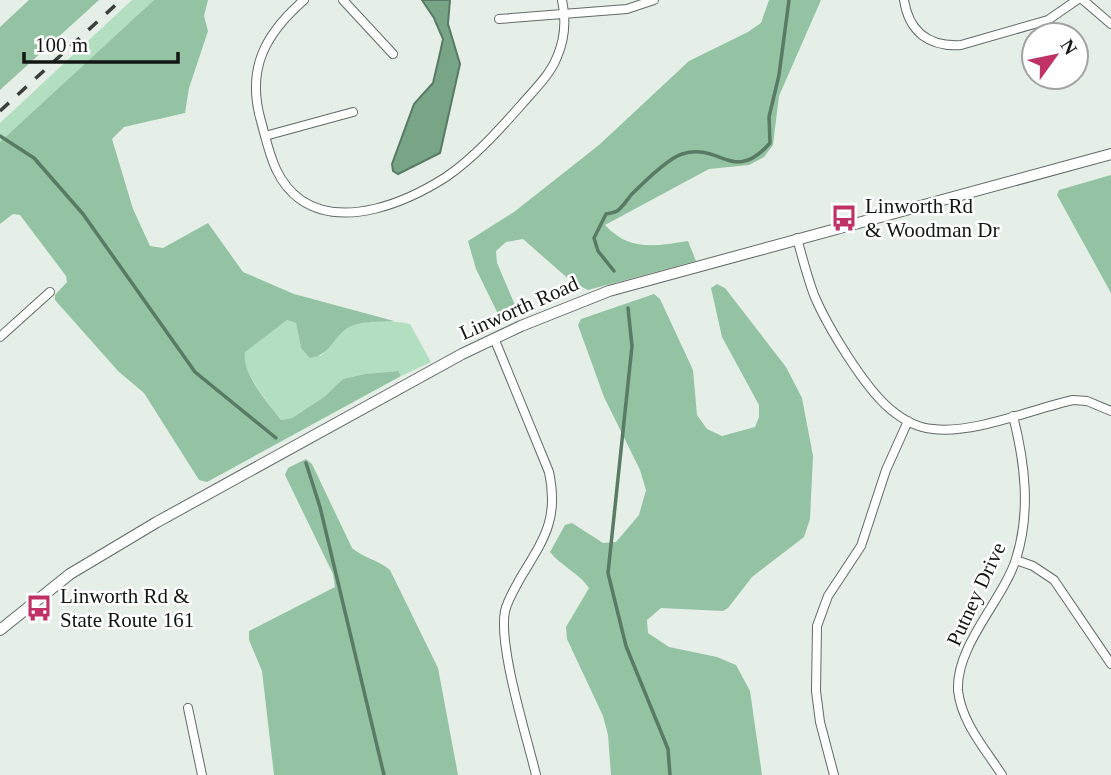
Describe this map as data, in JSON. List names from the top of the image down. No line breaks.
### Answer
{"streets":{"main road":["Linworth Road"],"street":["Putney Drive"]},"places":{"bus stop":["Linworth Rd & Woodman Dr","Linworth Rd & State Route 161"]},"scale_bar":"100 m","north":"top right"}
